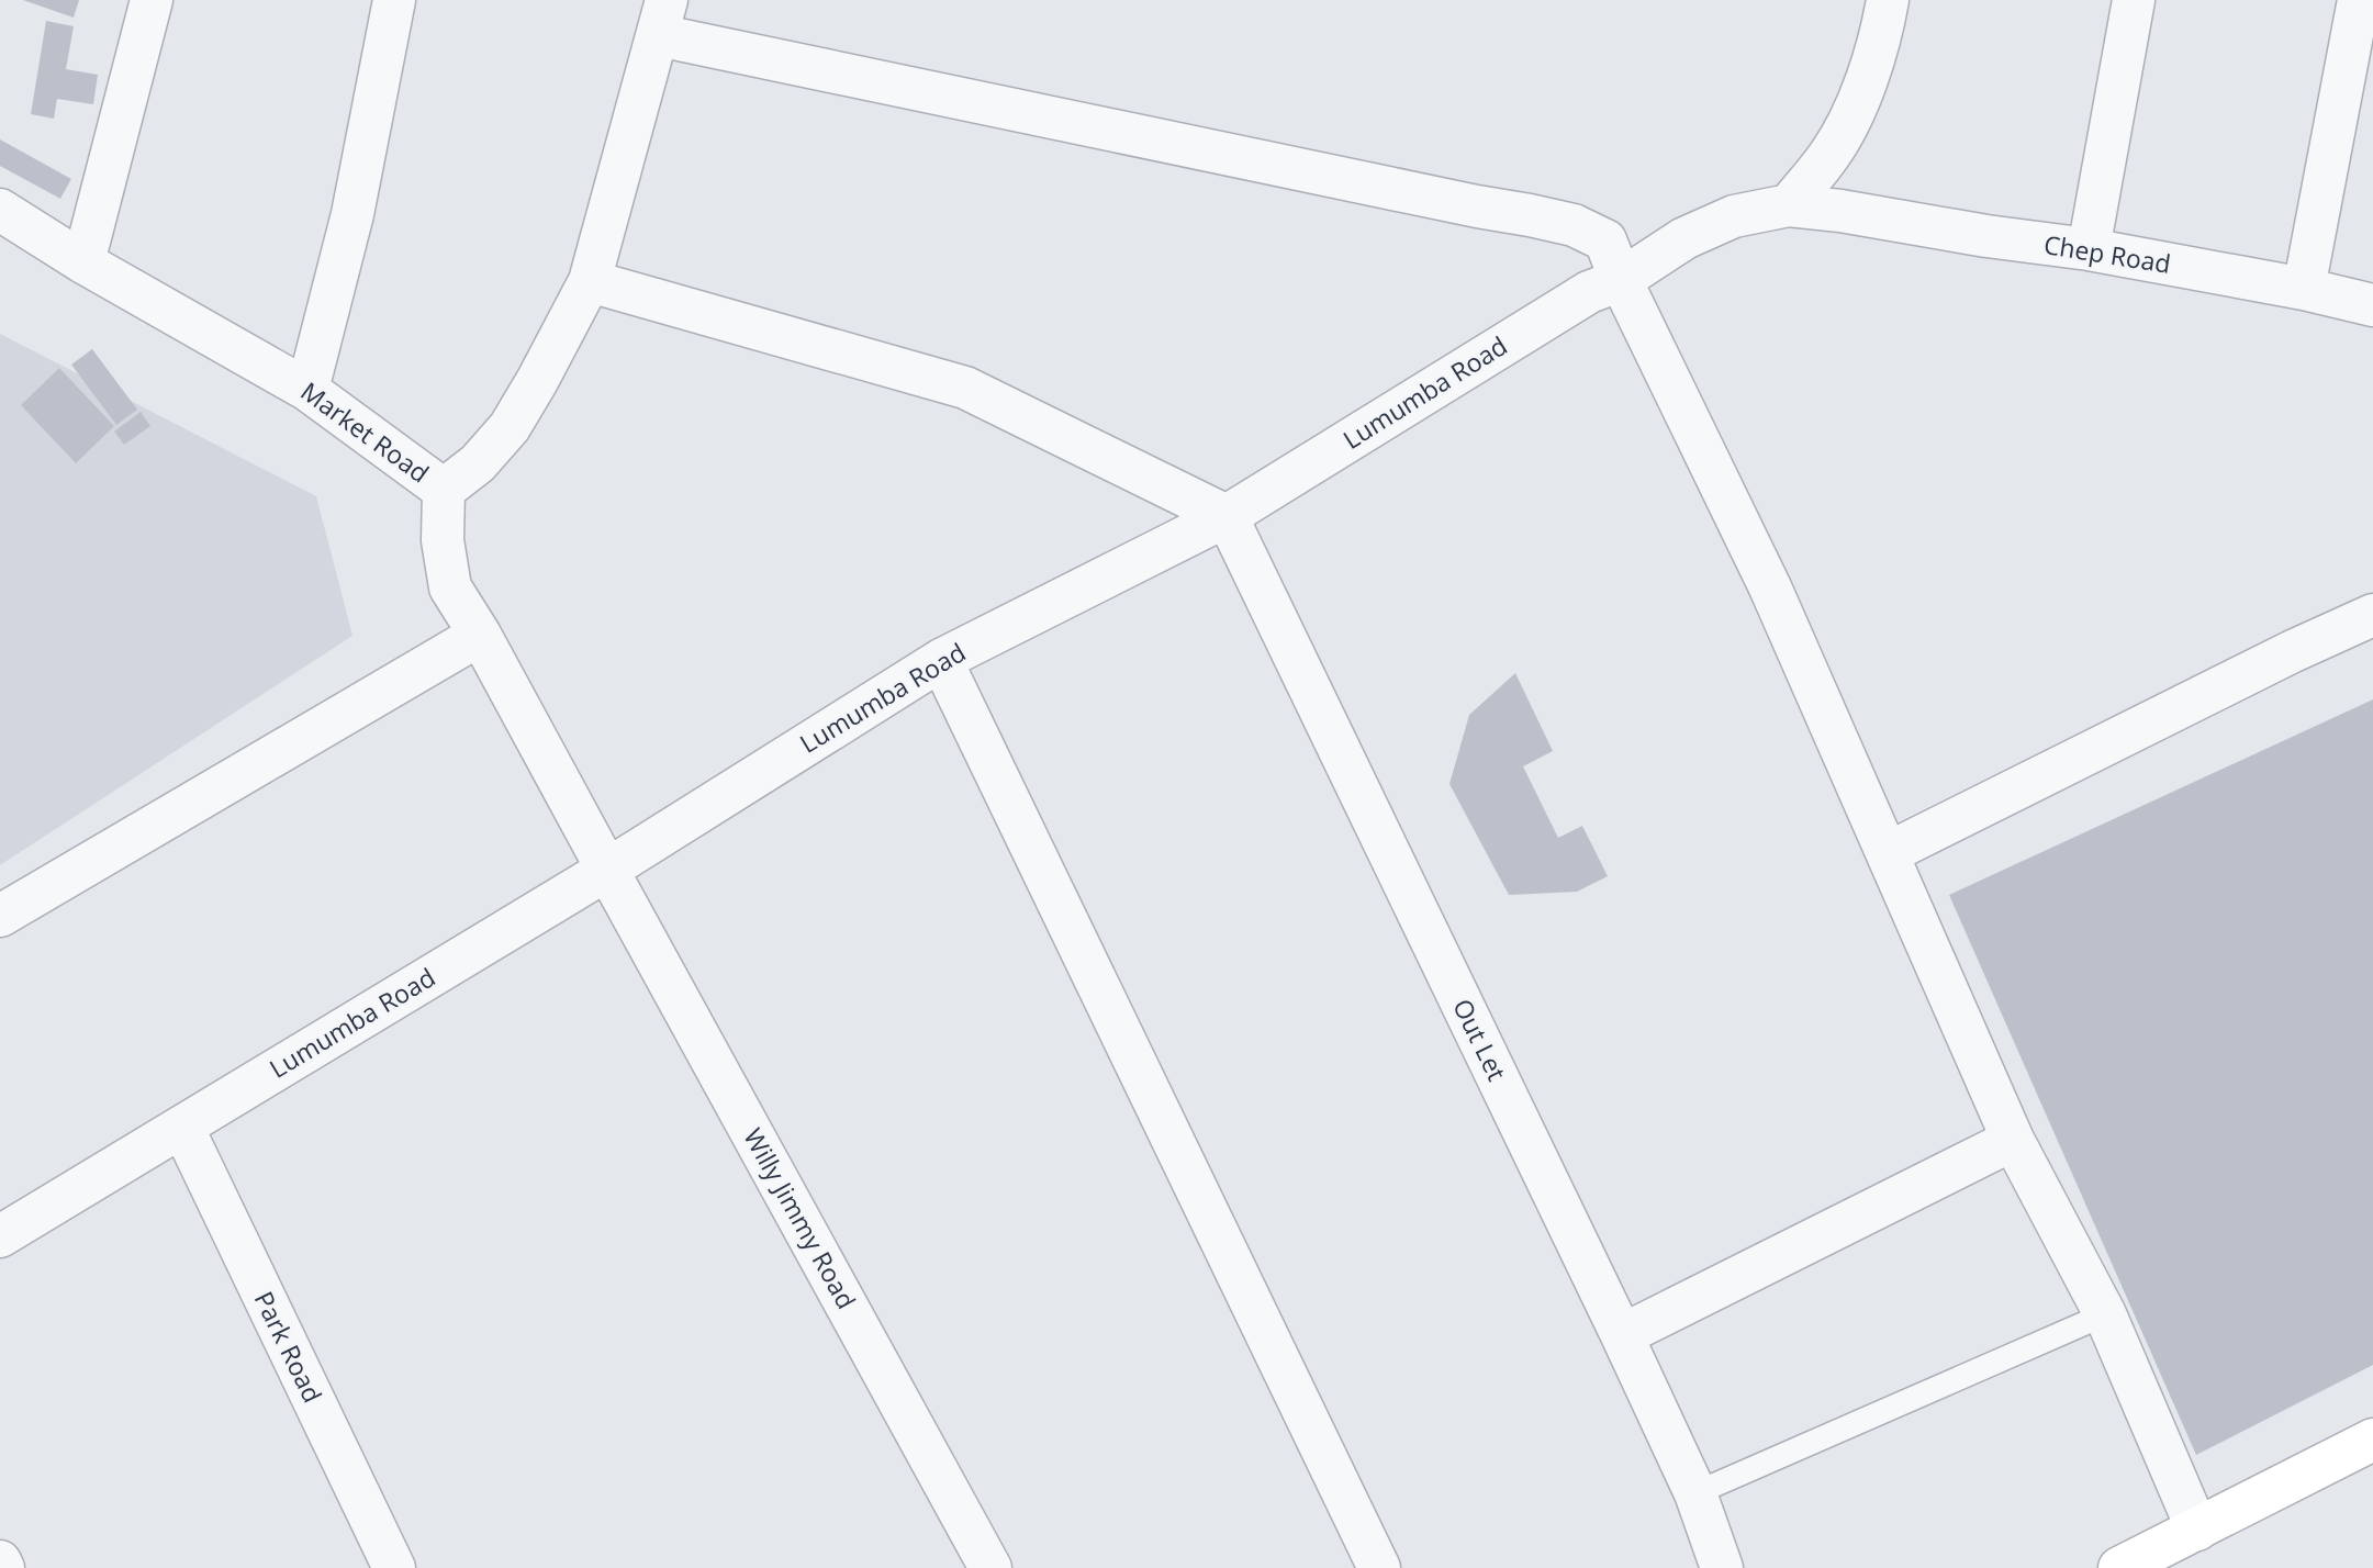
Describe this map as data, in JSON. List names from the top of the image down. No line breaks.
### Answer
{"streets":{"street":["Chep Road","Lumumba Road","Market Road","Out Let","Willy Jimmy Road","Park Road"]},"crossings":[["Chep Road","Lumumba Road"],["Lumumba Road","Market Road"],["Lumumba Road","Out Let"],["Lumumba Road","Willy Jimmy Road"],["Lumumba Road","Park Road"],["Market Road","Willy Jimmy Road"]]}
